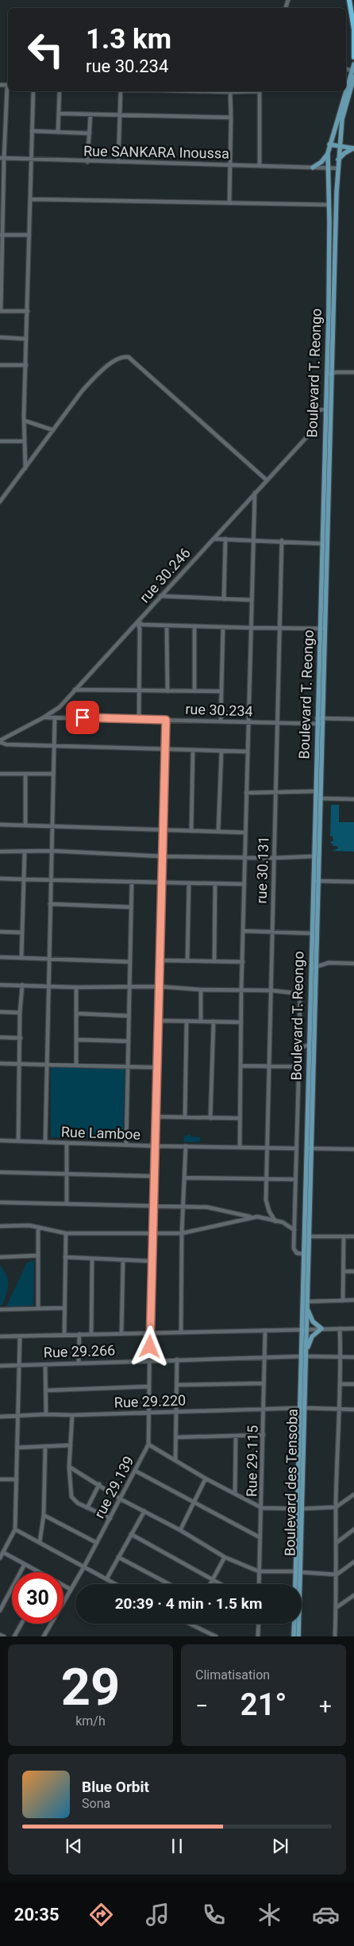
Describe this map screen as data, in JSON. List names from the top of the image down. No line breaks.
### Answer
{"streets":{"main road":["Boulevard T. Reongo","Boulevard des Tensoba"],"street":["Rue SANKARA Inoussa","rue 30.246","rue 30.234","rue 30.131","Rue Lamboe","Rue 29.266","Rue 29.220","Rue 29.115","rue 29.139"]},"crossings":[["Rue SANKARA Inoussa","Boulevard T. Reongo"],["Boulevard T. Reongo","rue 30.246"],["Boulevard T. Reongo","rue 30.234"],["Boulevard T. Reongo","Boulevard des Tensoba"],["rue 30.246","rue 30.234"],["rue 30.234","rue 30.131"],["rue 30.234","rue 29.139"],["rue 30.131","Rue Lamboe"],["Rue Lamboe","rue 29.139"],["Rue 29.266","Rue 29.115"],["Rue 29.266","Boulevard des Tensoba"],["Rue 29.266","rue 29.139"],["Rue 29.220","Rue 29.115"],["Rue 29.220","Boulevard des Tensoba"],["Rue 29.220","rue 29.139"]],"page":{"turn":["1.3 km","rue 30.234"],"limit":"30","trip":"20:39 · 4 min · 1.5 km","tile":[["29","km/h"],"Climatisation"],"heat":["−","21°","+"],"song":["Blue Orbit","Sona"],"tabs":"20:35"}}
